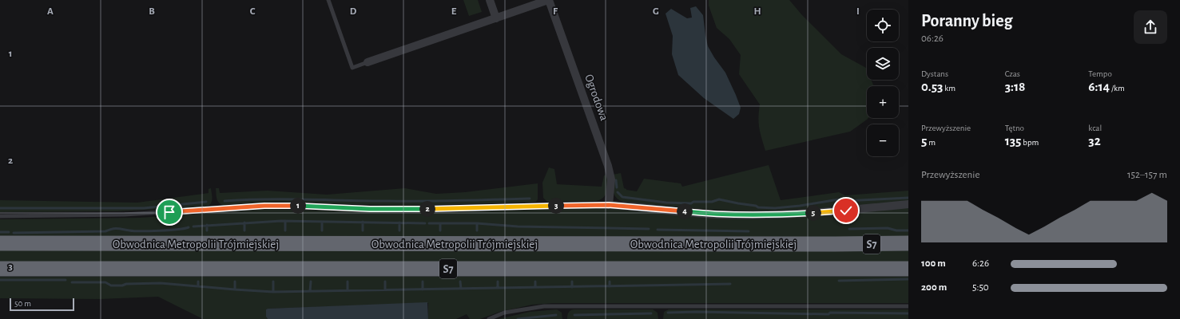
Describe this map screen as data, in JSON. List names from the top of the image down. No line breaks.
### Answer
{"streets":{"highway":["Obwodnica Metropolii Trójmiejskiej","S7"],"street":["Ogrodowa"]},"scale_bar":"50 m","page":{"heading":["Poranny bieg","06:26"],"map_buttons":["+","−"],"stats":[["Dystans","0.53 km"],["Czas","3:18"],["Tempo","6:14 /km"],["Przewyższenie","5 m"],["Tętno","135 bpm"],["kcal","32"]],"chart":["Przewyższenie","152–157 m"],"pins":["1","3","2","4","5"],"list":[{"name":"100 m","note":"6:26"},{"name":"200 m","note":"5:50"}],"scale":"50 m"},"grid":{"columns":["A","B","C","D","E","F","G","H","I"],"rows":["1","2","3"]}}
